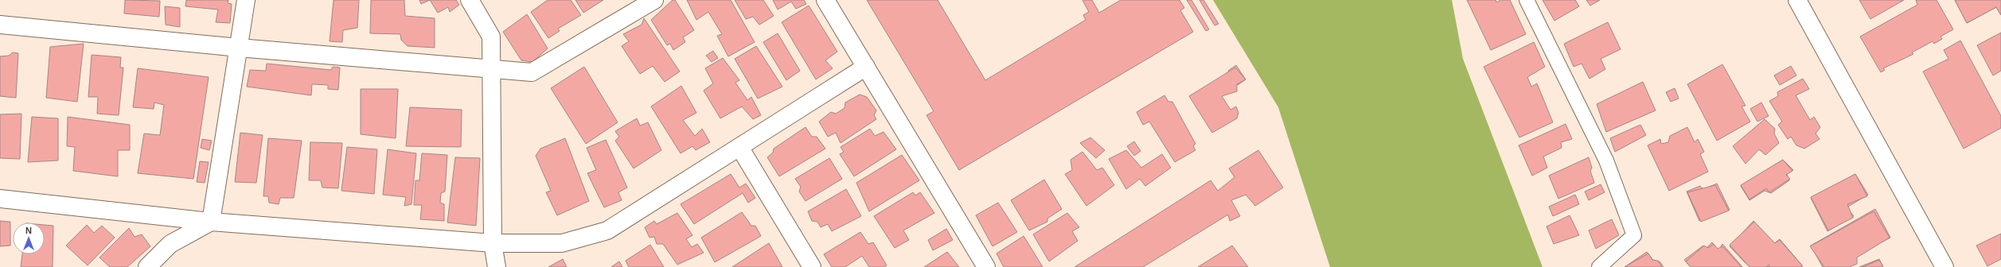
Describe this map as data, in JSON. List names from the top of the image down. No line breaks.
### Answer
{"north":"top"}
